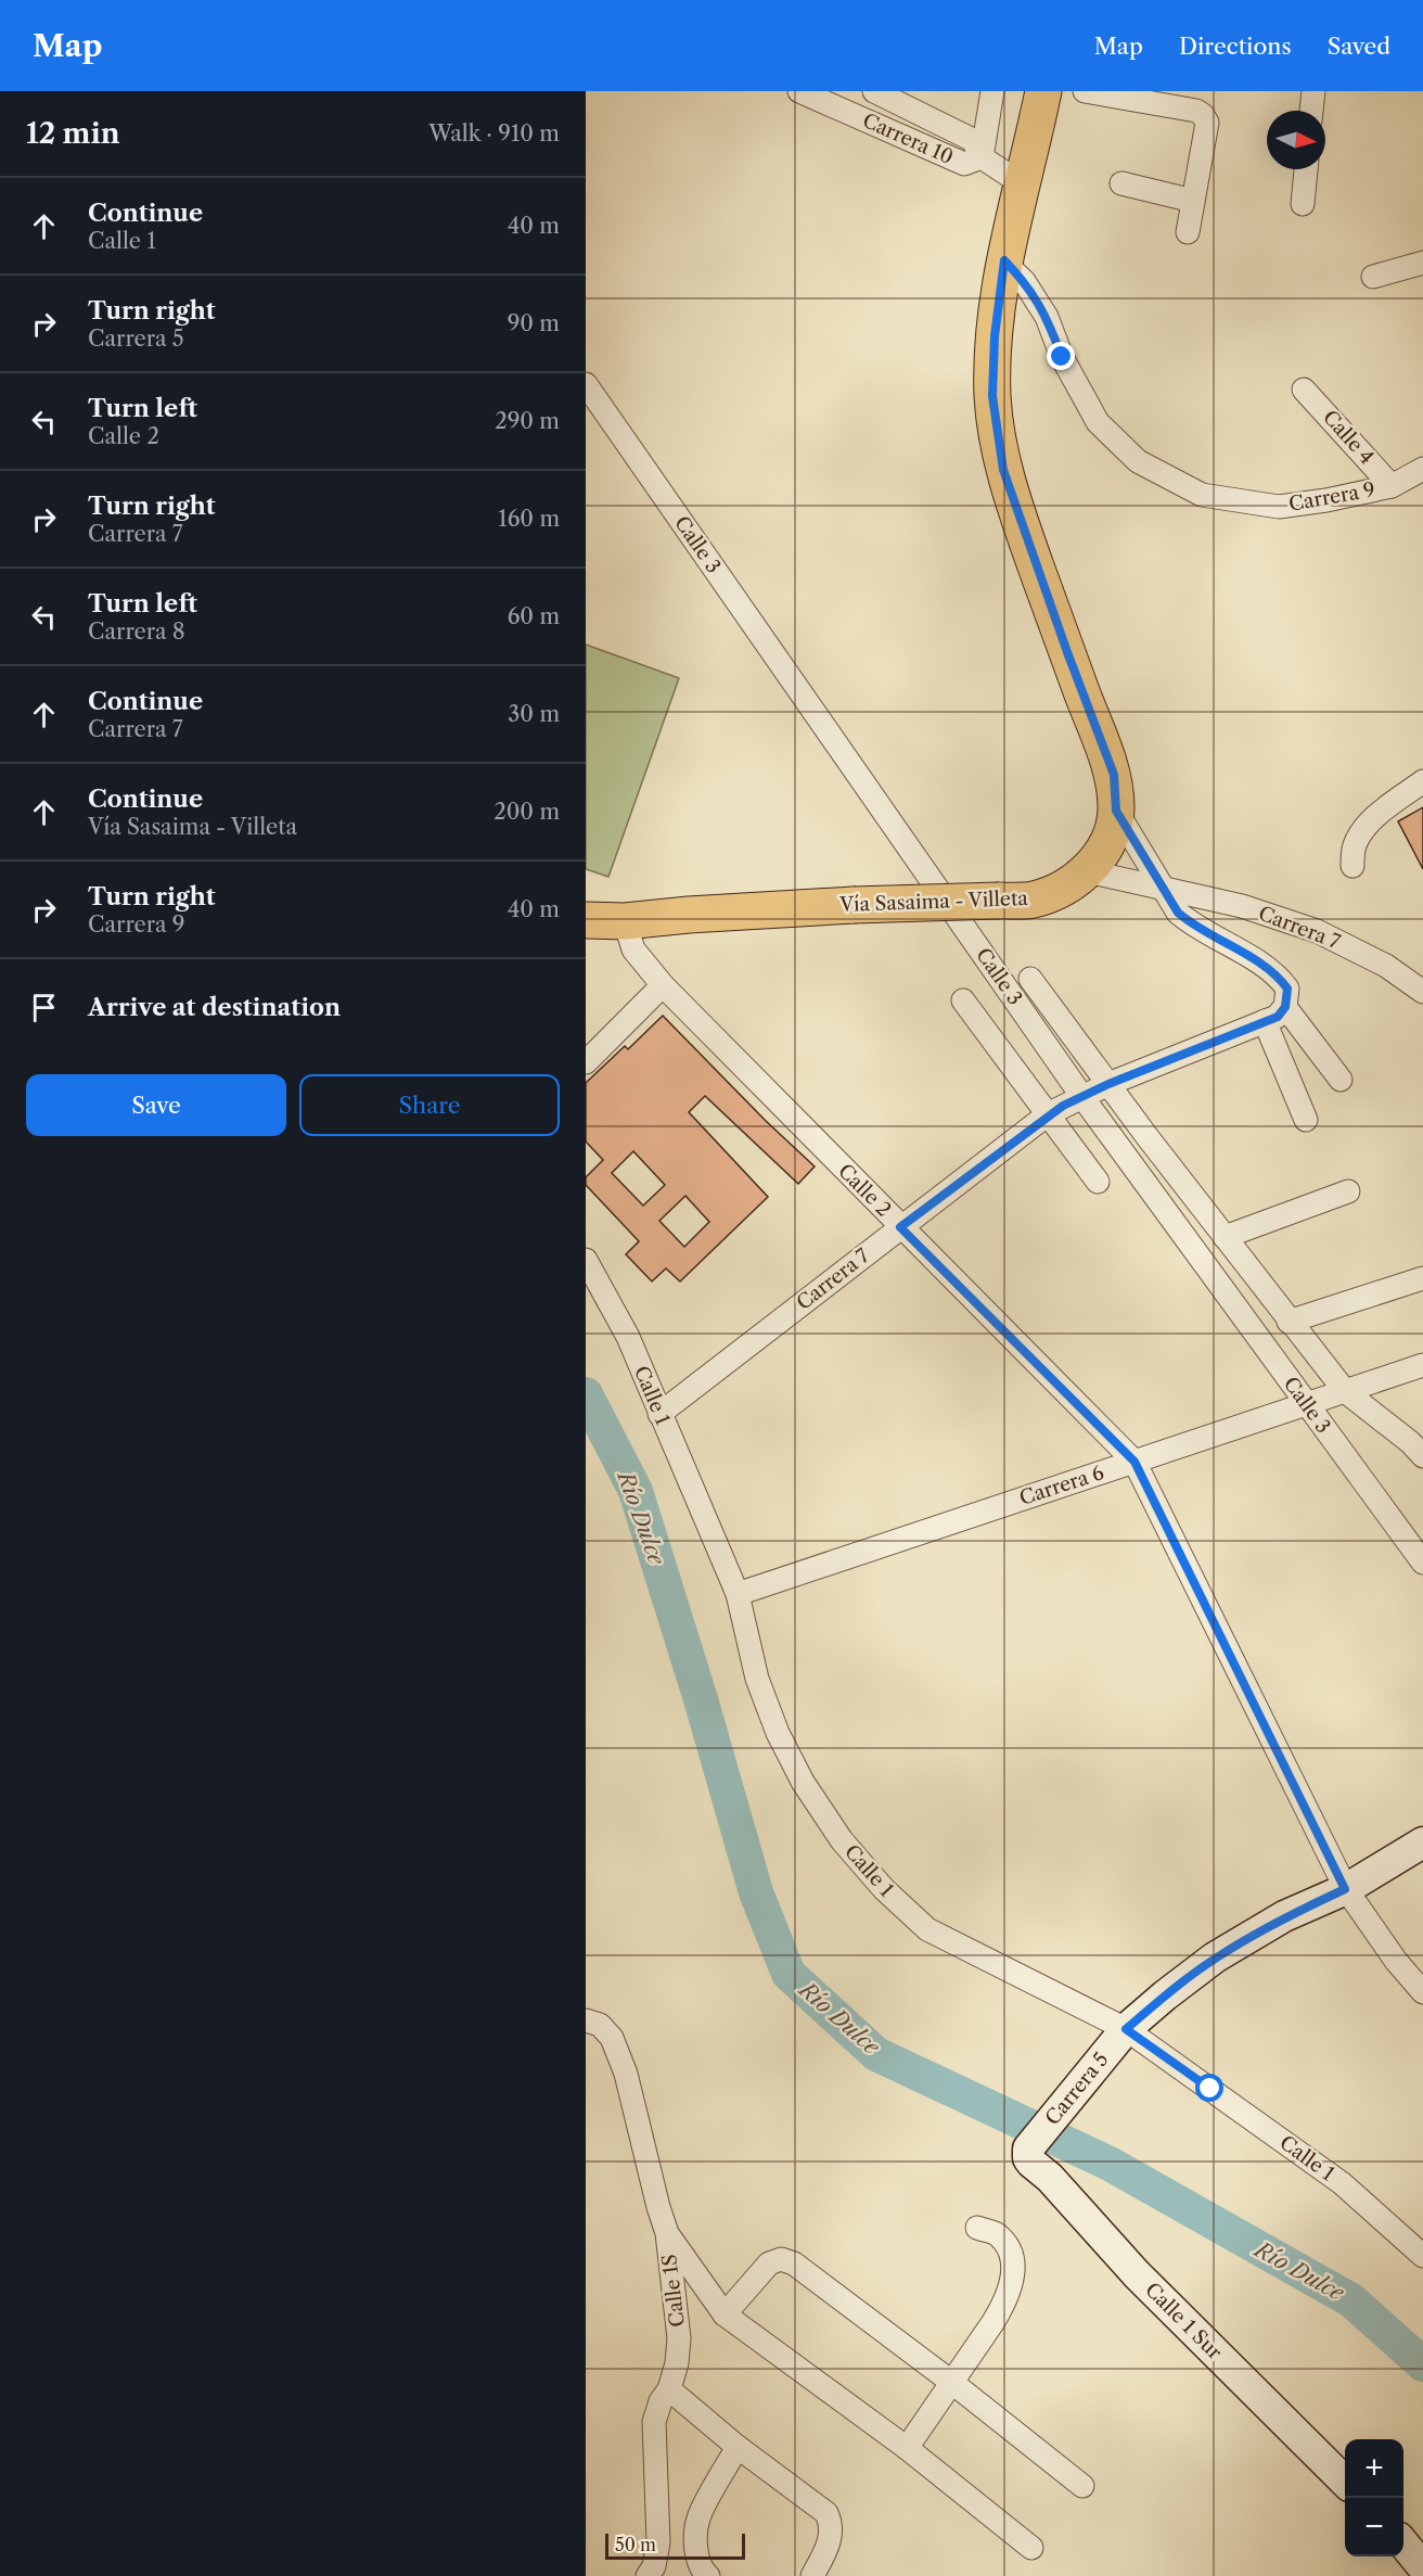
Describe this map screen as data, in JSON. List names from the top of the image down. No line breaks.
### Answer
{"streets":{"main road":["Vía Sasaima - Villeta"],"street":["Carrera 10","Calle 4","Carrera 9","Calle 3","Carrera 7","Calle 2","Calle 1","Carrera 6","Carrera 5","Calle 1S","Calle 1 Sur"]},"crossings":[["Carrera 10","Vía Sasaima - Villeta"],["Calle 4","Carrera 9"],["Carrera 9","Vía Sasaima - Villeta"],["Calle 3","Carrera 7"],["Calle 3","Carrera 6"],["Vía Sasaima - Villeta","Carrera 7"],["Vía Sasaima - Villeta","Calle 2"],["Carrera 7","Calle 2"],["Carrera 7","Calle 1"],["Calle 2","Carrera 6"],["Calle 2","Carrera 5"],["Calle 1","Carrera 6"],["Calle 1","Carrera 5"],["Carrera 5","Calle 1 Sur"]],"water":["Río Dulce"],"scale_bar":"50 m","north":"right","page":{"header":"Map","nav":["Map","Directions","Saved"],"heading":["12 min","Walk · 910 m"],"list":[["Continue","Calle 1","40 m"],["Turn right","Carrera 5","90 m"],["Turn left","Calle 2","290 m"],["Turn right","Carrera 7","160 m"],["Turn left","Carrera 8","60 m"],["Continue","Carrera 7","30 m"],["Continue","Vía Sasaima - Villeta","200 m"],["Turn right","Carrera 9","40 m"],"Arrive at destination"],"buttons":["Save","Share"],"map_buttons":["+","−"],"scale":"50 m"}}
